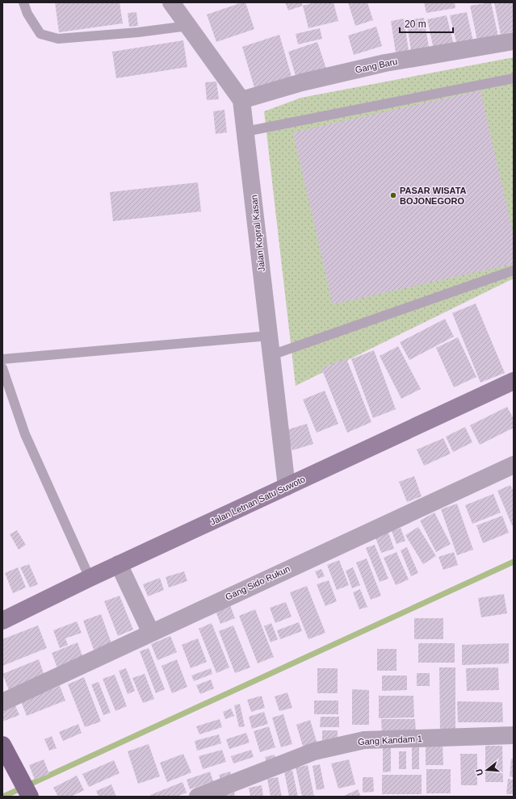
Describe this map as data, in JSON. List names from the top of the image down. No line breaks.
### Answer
{"streets":{"main road":["Jalan Letnan Satu Suwoto"],"street":["Gang Baru","Jalan Kopral Kasan","Gang Sido Rukun","Gang Kandam 1"]},"crossings":[["Gang Baru","Jalan Kopral Kasan"],["Jalan Kopral Kasan","Jalan Letnan Satu Suwoto"]],"places":["PASAR WISATA BOJONEGORO"],"scale_bar":"20 m","north":"left"}
